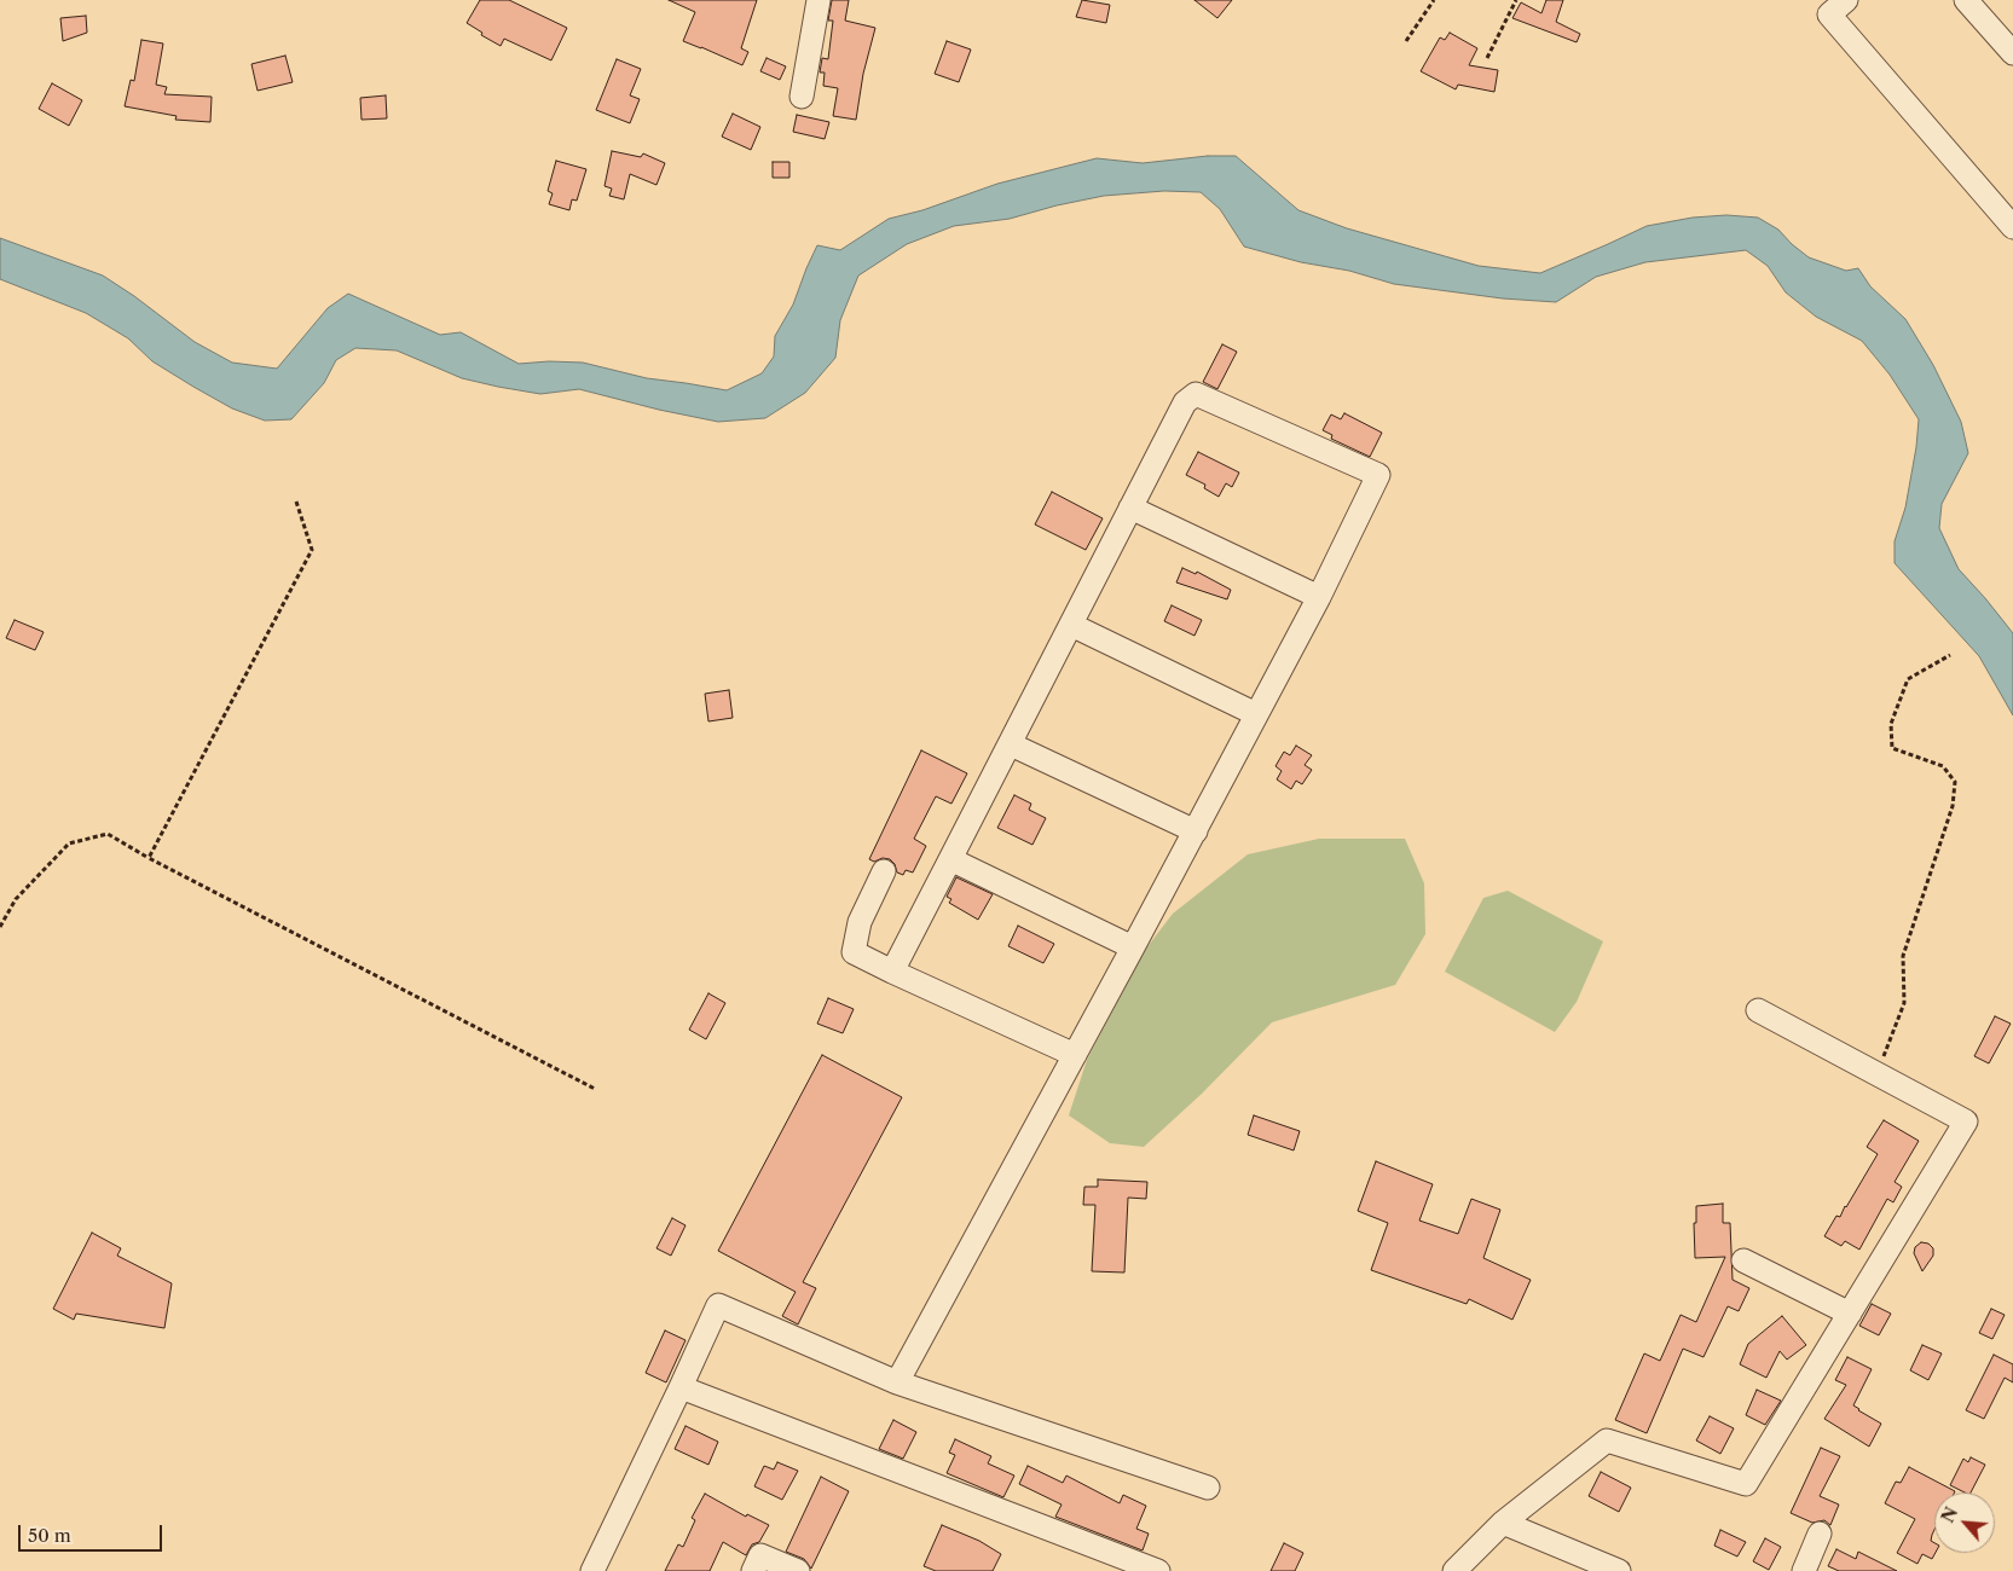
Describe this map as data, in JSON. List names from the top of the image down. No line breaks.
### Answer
{"scale_bar":"50 m","north":"top left"}
